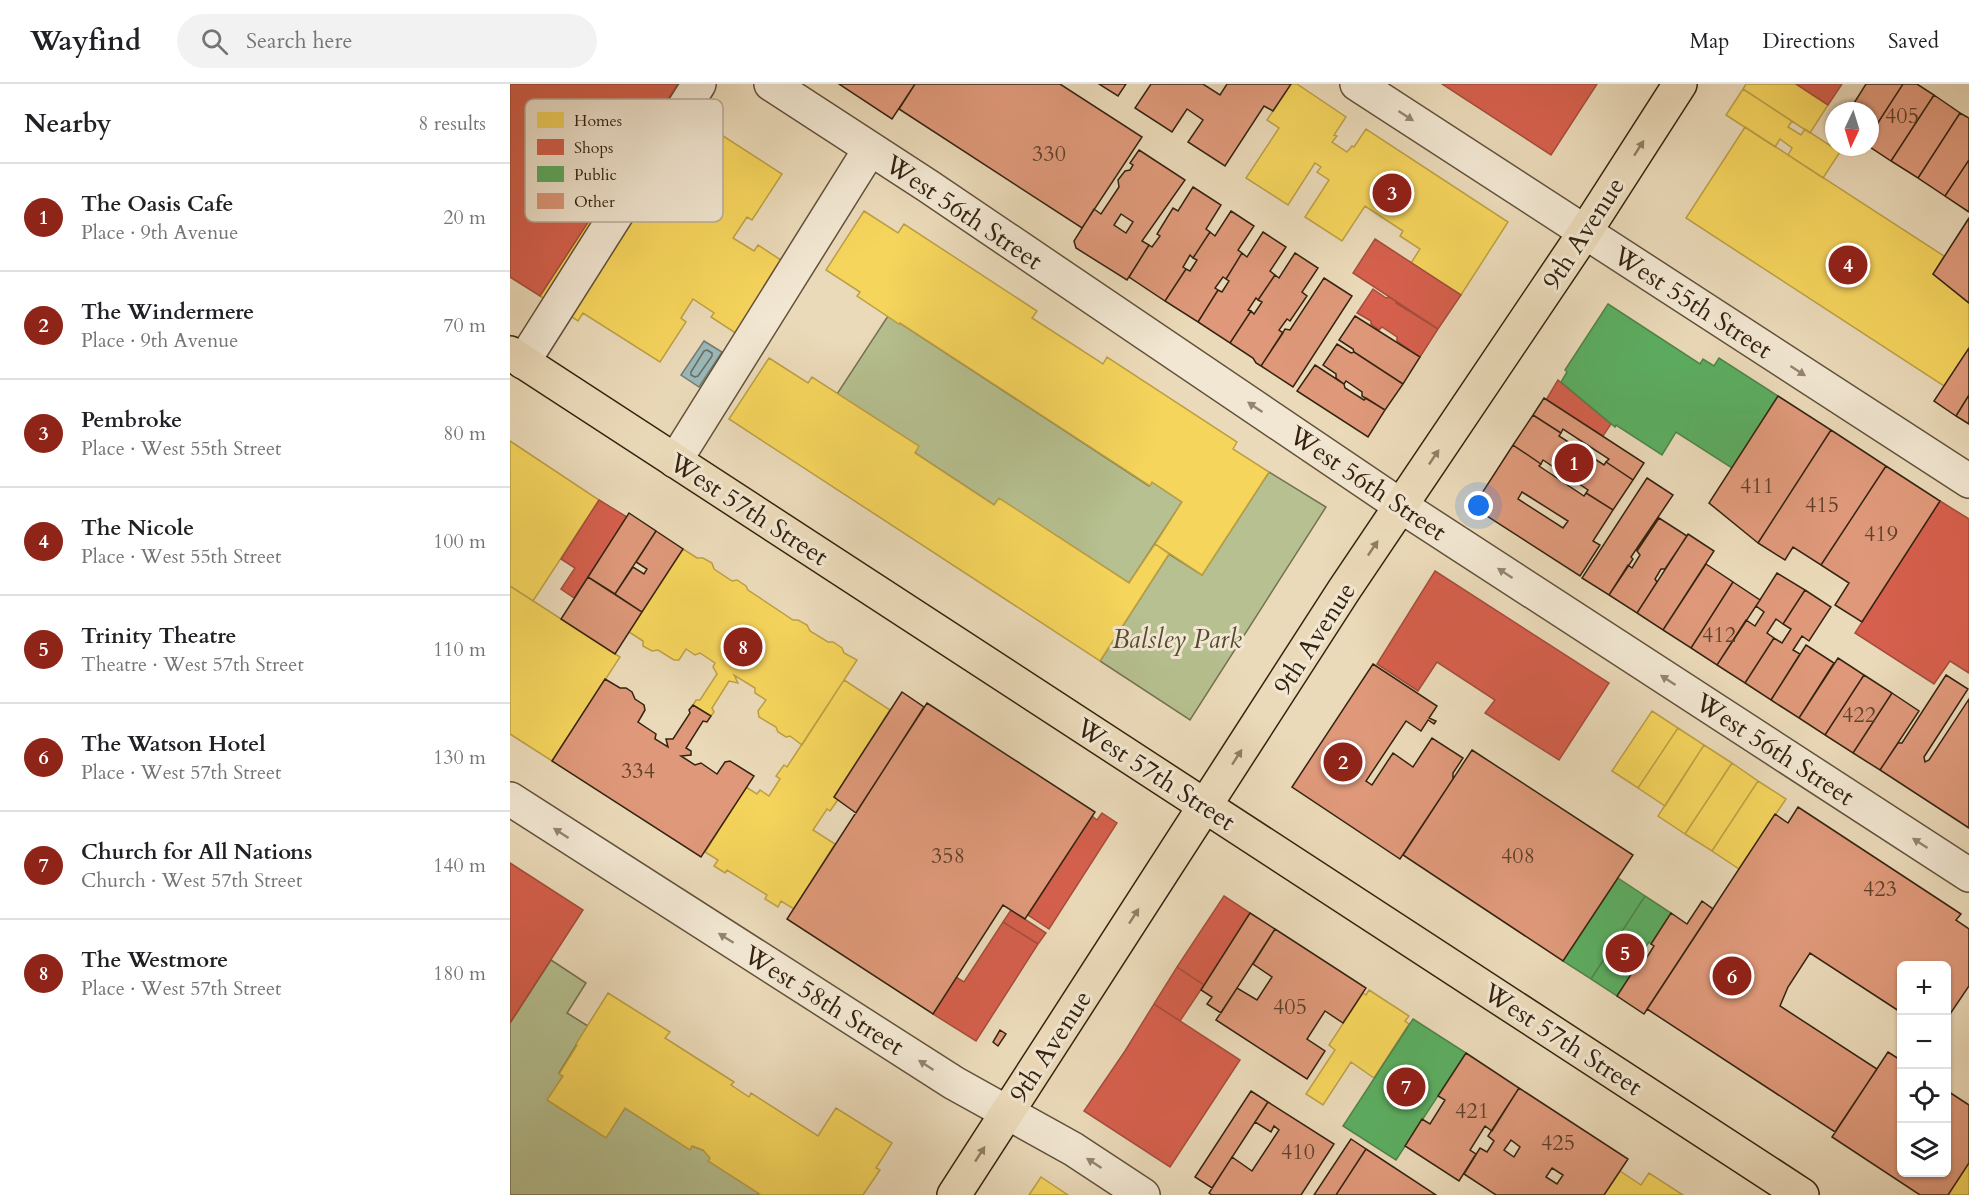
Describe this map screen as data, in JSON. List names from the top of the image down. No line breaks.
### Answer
{"streets":{"main road":["9th Avenue","West 57th Street"],"street":["West 56th Street","West 55th Street","West 58th Street"]},"crossings":[["West 56th Street","9th Avenue"],["9th Avenue","West 55th Street"],["9th Avenue","West 57th Street"],["9th Avenue","West 58th Street"]],"one_way":["West 56th Street","9th Avenue","West 55th Street","West 58th Street"],"parks":["Balsley Park"],"house_numbers":["405","330","411","415","419","412","422","334","358","408","423","405","421","425","410"],"legend":["Homes","Shops","Public","Other"],"north":"bottom","page":{"header":"Wayfind","search":"Search here","nav":["Map","Directions","Saved"],"heading":["Nearby","8 results"],"list":[{"mark":"1","name":"The Oasis Cafe","note":"Place · 9th Avenue","value":"20 m"},{"mark":"2","name":"The Windermere","note":"Place · 9th Avenue","value":"70 m"},{"mark":"3","name":"Pembroke","note":"Place · West 55th Street","value":"80 m"},{"mark":"4","name":"The Nicole","note":"Place · West 55th Street","value":"100 m"},{"mark":"5","name":"Trinity Theatre","note":"Theatre · West 57th Street","value":"110 m"},{"mark":"6","name":"The Watson Hotel","note":"Place · West 57th Street","value":"130 m"},{"mark":"7","name":"Church for All Nations","note":"Church · West 57th Street","value":"140 m"},{"mark":"8","name":"The Westmore","note":"Place · West 57th Street","value":"180 m"}],"pins":["3","4","1","8","2","5","6","7"],"map_buttons":["+","−"]}}
